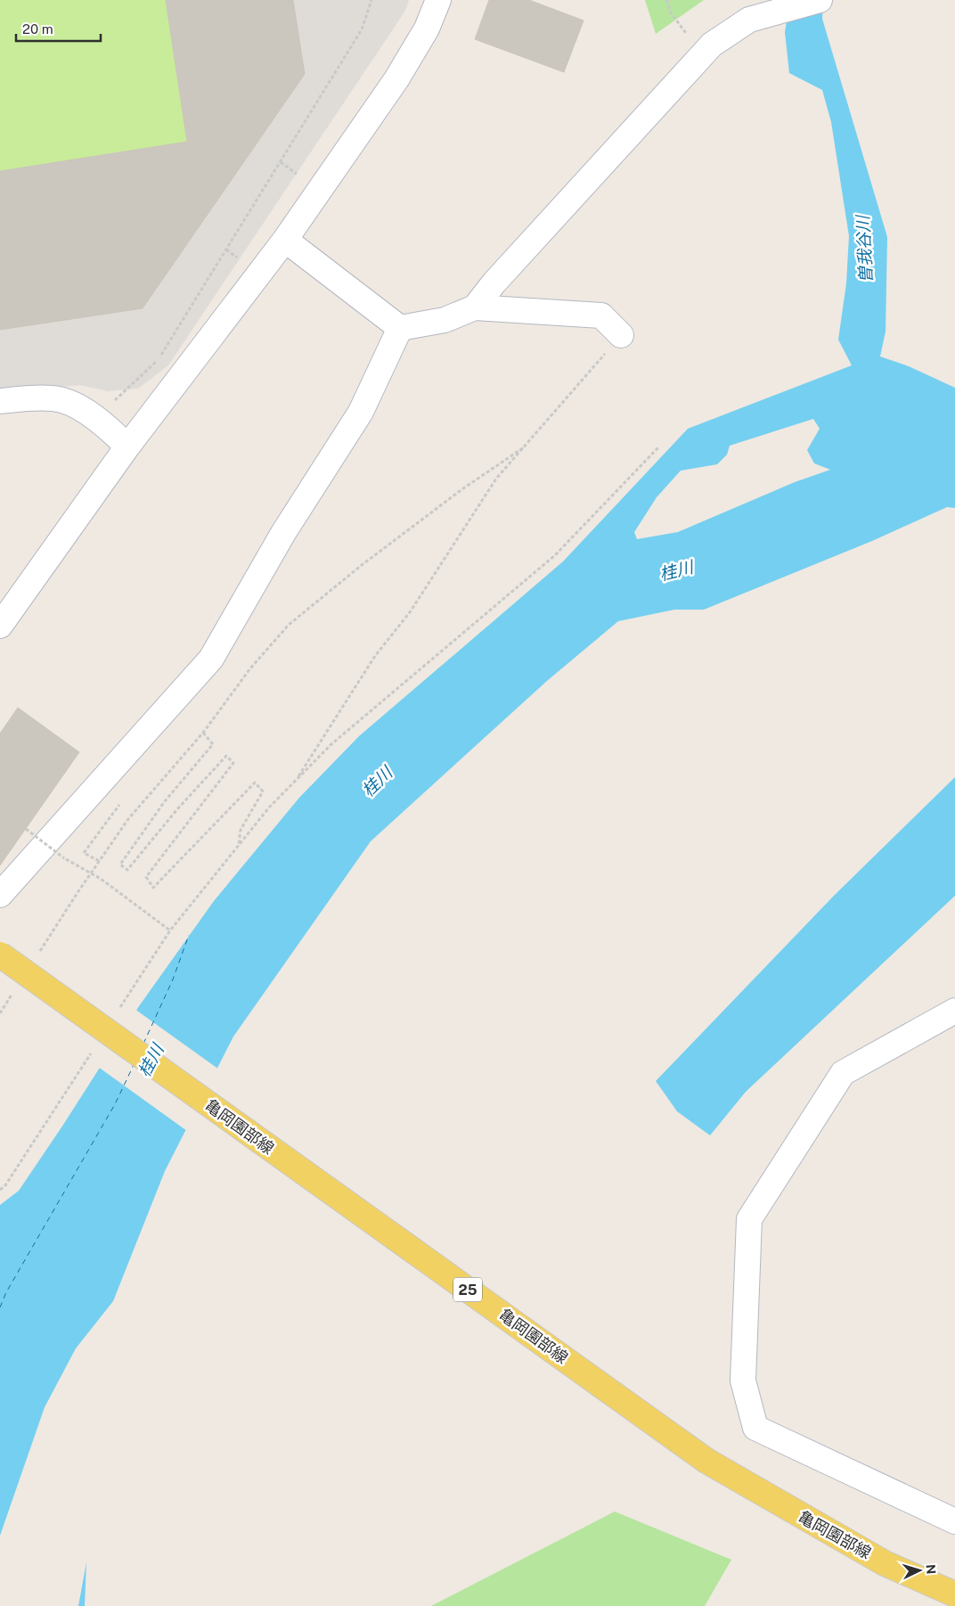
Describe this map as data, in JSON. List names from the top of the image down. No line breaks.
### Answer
{"streets":{"main road":["亀岡園部線","25"]},"water":["曽我谷川","桂川"],"scale_bar":"20 m","north":"right"}
